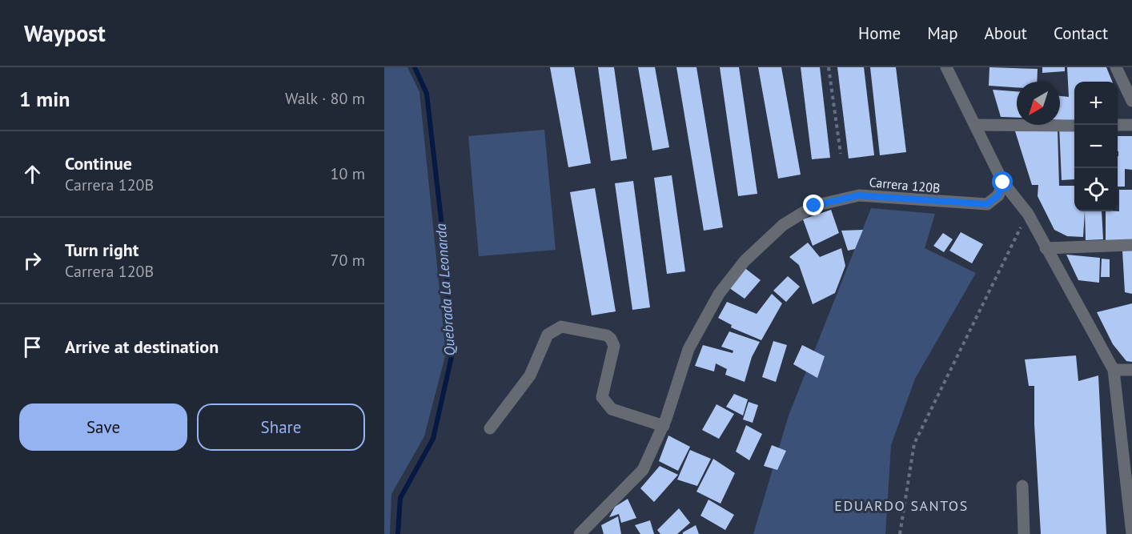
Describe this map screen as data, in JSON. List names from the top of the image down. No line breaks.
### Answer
{"streets":{"street":["Carrera 120B"]},"districts":["EDUARDO SANTOS"],"water":["Quebrada La Leonarda"],"north":"bottom left","page":{"header":"Waypost","nav":["Home","Map","About","Contact"],"heading":["1 min","Walk · 80 m"],"map_buttons":["+","−"],"list":[["Continue","Carrera 120B","10 m"],["Turn right","Carrera 120B","70 m"],"Arrive at destination"],"buttons":["Save","Share"]}}
